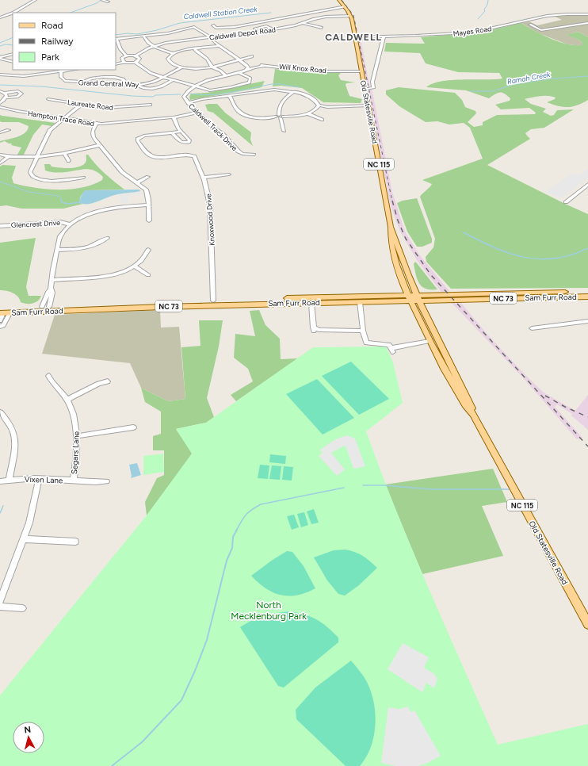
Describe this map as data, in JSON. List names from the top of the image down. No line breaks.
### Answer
{"streets":{"main road":["Old Statesville Road","NC 115","Sam Furr Road","NC 73"],"street":["Mayes Road","Caldwell Depot Road","Will Knox Road","Grand Central Way","Laureate Road","Hampton Trace Road","Caldwell Track Drive","Knoxwood Drive","Glencrest Drive","Segars Lane","Vixen Lane"]},"crossings":[["Mayes Road","Old Statesville Road"],["Caldwell Depot Road","Old Statesville Road"],["Will Knox Road","Old Statesville Road"],["Will Knox Road","Caldwell Track Drive"],["Old Statesville Road","Sam Furr Road"],["Hampton Trace Road","Caldwell Track Drive"],["Knoxwood Drive","Sam Furr Road"],["Segars Lane","Vixen Lane"]],"districts":["CALDWELL"],"water":["Caldwell Station Creek","Ramah Creek"],"parks":["North Mecklenburg Park"],"legend":["Road","Railway","Park"],"north":"top"}
